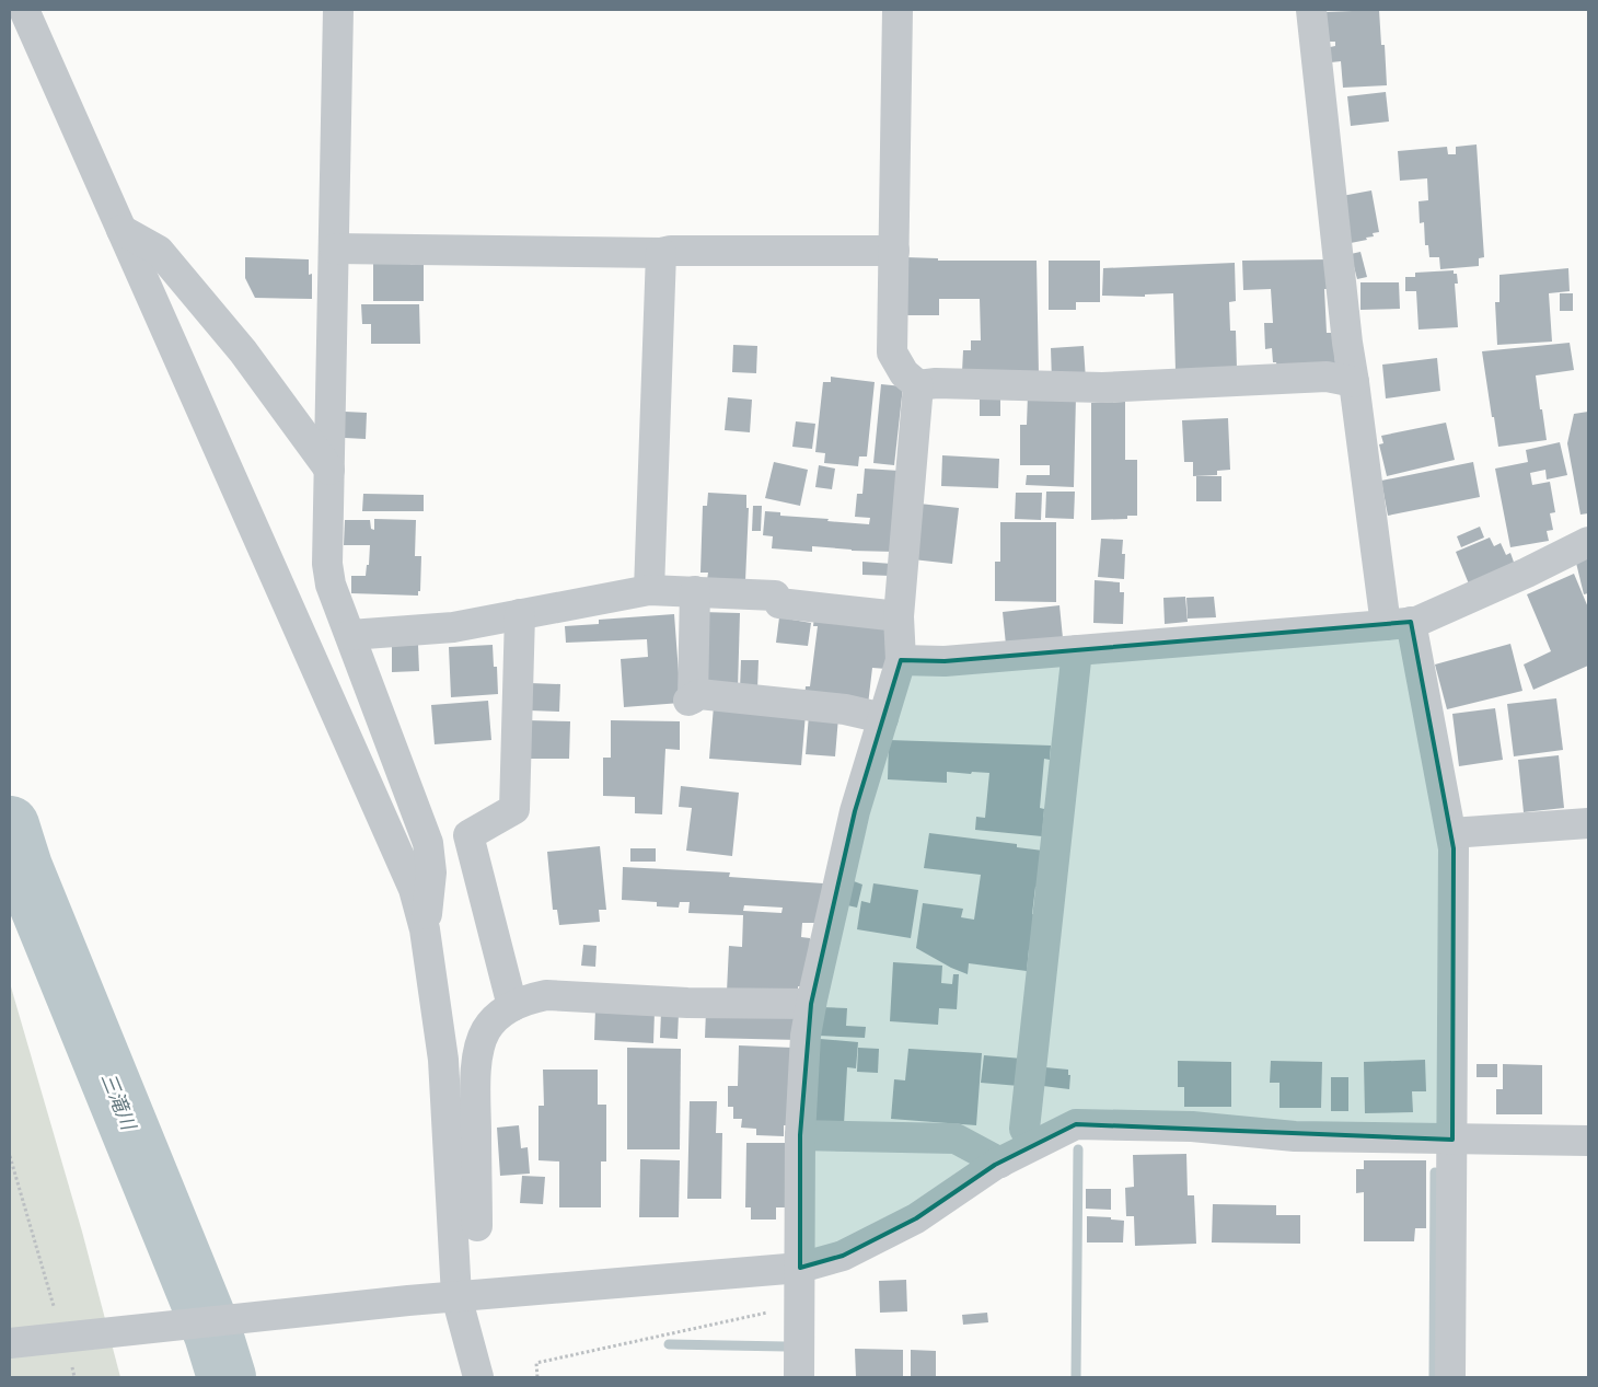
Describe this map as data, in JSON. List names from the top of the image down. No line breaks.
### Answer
{"water":["三滝川"]}
